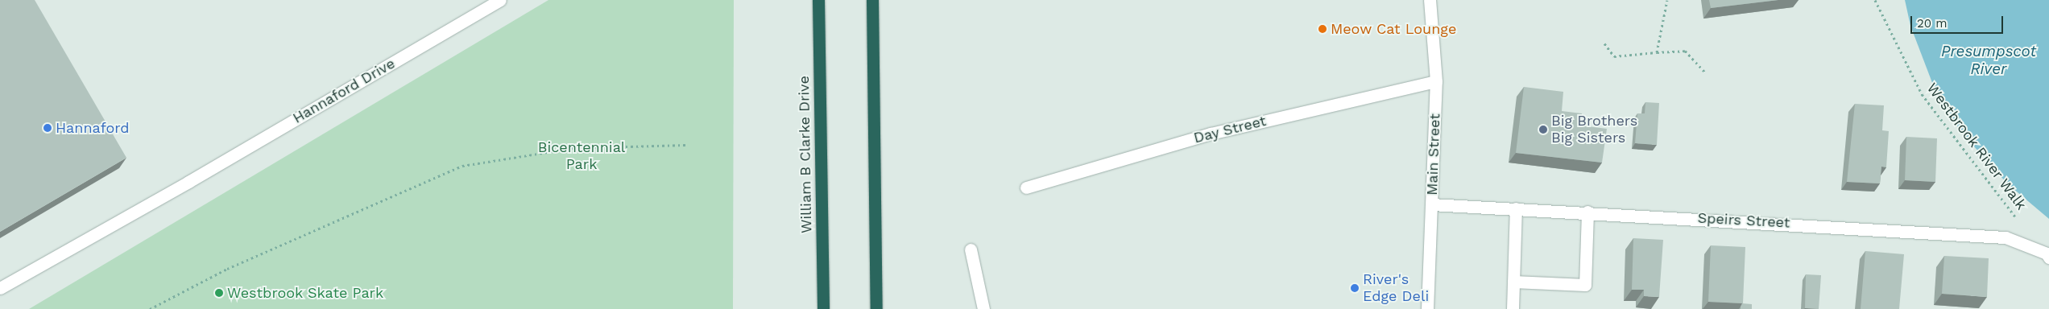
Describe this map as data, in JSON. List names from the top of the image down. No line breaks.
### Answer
{"streets":{"highway":["William B Clarke Drive"],"street":["Hannaford Drive","Day Street","Main Street","Speirs Street"],"path":["Westbrook River Walk"]},"crossings":[["Day Street","Main Street"],["Main Street","Speirs Street"]],"water":["Presumpscot River"],"parks":["Bicentennial Park"],"places":["Meow Cat Lounge","Hannaford","Big Brothers Big Sisters","River's Edge Deli","Westbrook Skate Park"],"scale_bar":"20 m"}
